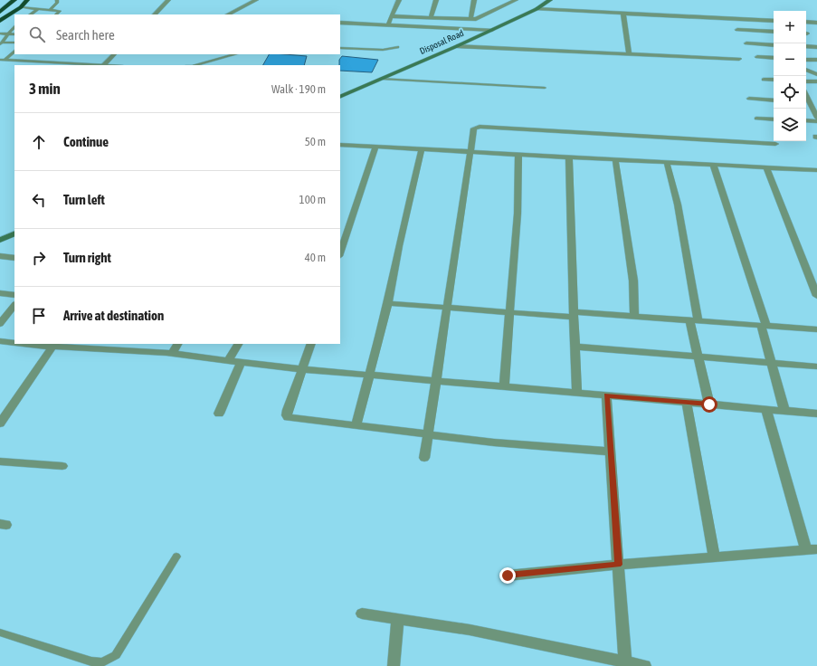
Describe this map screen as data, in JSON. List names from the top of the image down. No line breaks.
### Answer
{"streets":{"street":["Disposal Road"]},"page":{"map_buttons":["+","−"],"search":"Search here","heading":["3 min","Walk · 190 m"],"list":[["Continue","50 m"],["Turn left","100 m"],["Turn right","40 m"],"Arrive at destination"]}}
